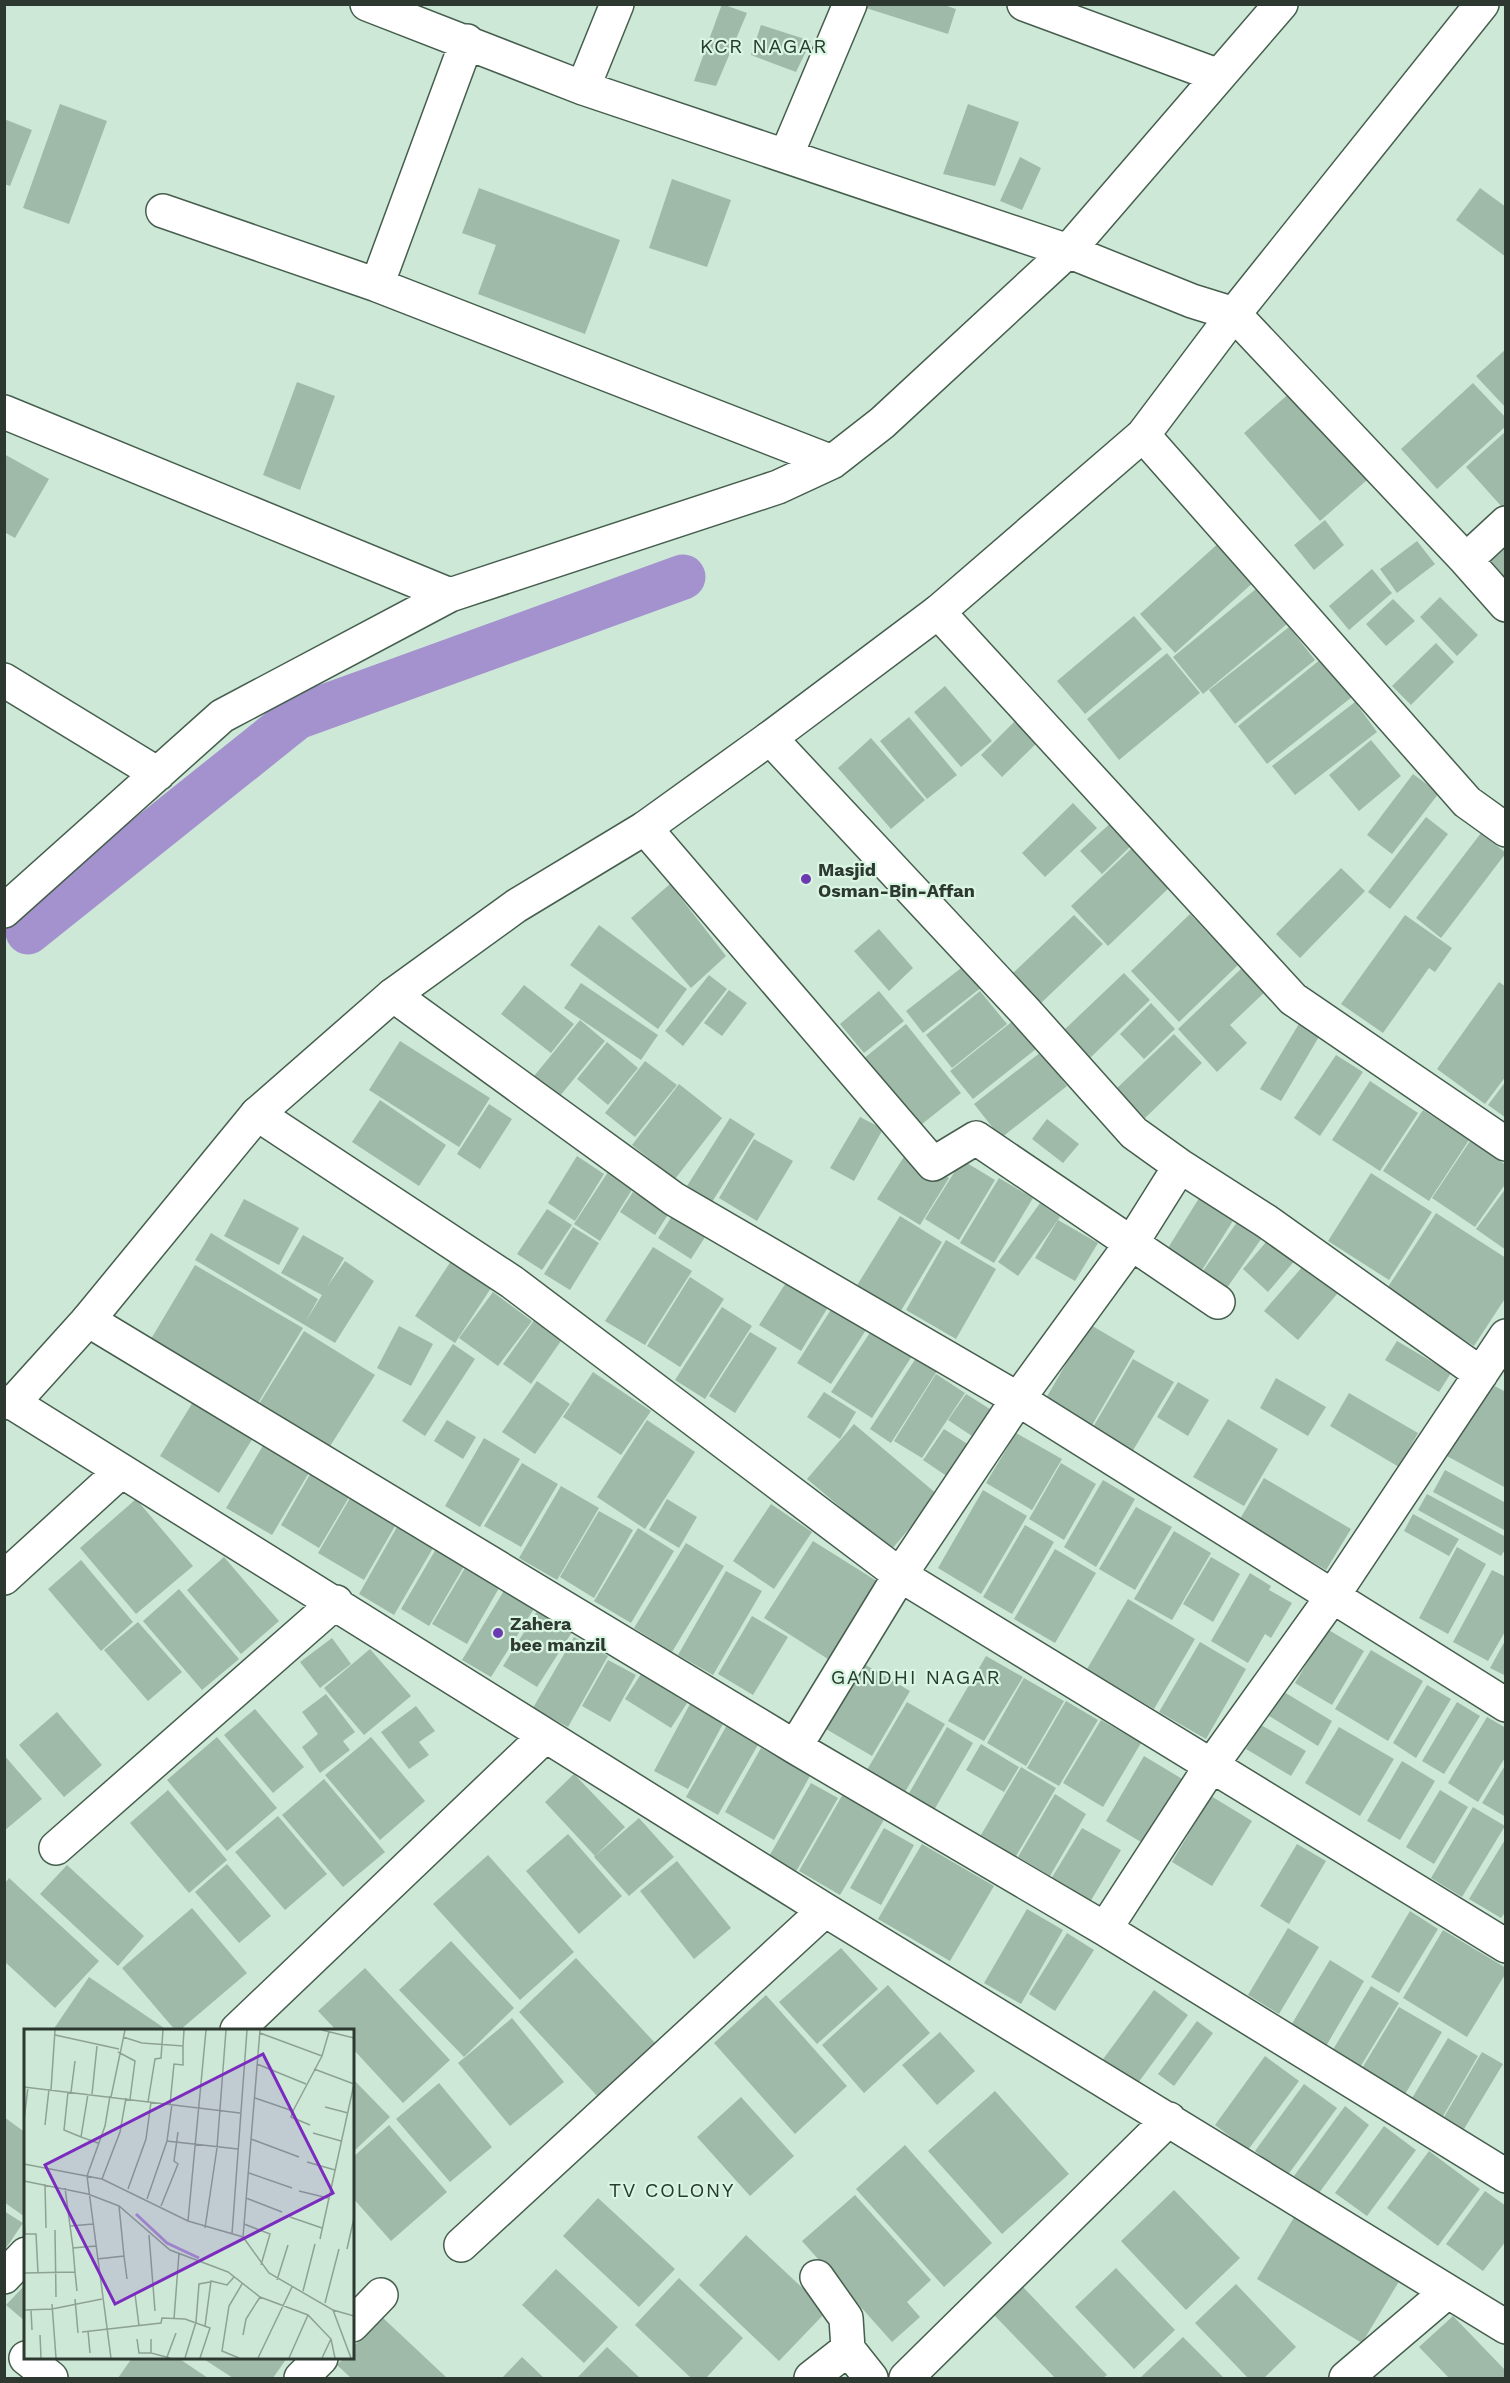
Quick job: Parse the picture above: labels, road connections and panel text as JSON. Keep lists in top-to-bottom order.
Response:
{
  "districts": ["KCR NAGAR", "GANDHI NAGAR", "TV COLONY"],
  "places": ["Masjid Osman-Bin-Affan", "Zahera bee manzil"]
}
